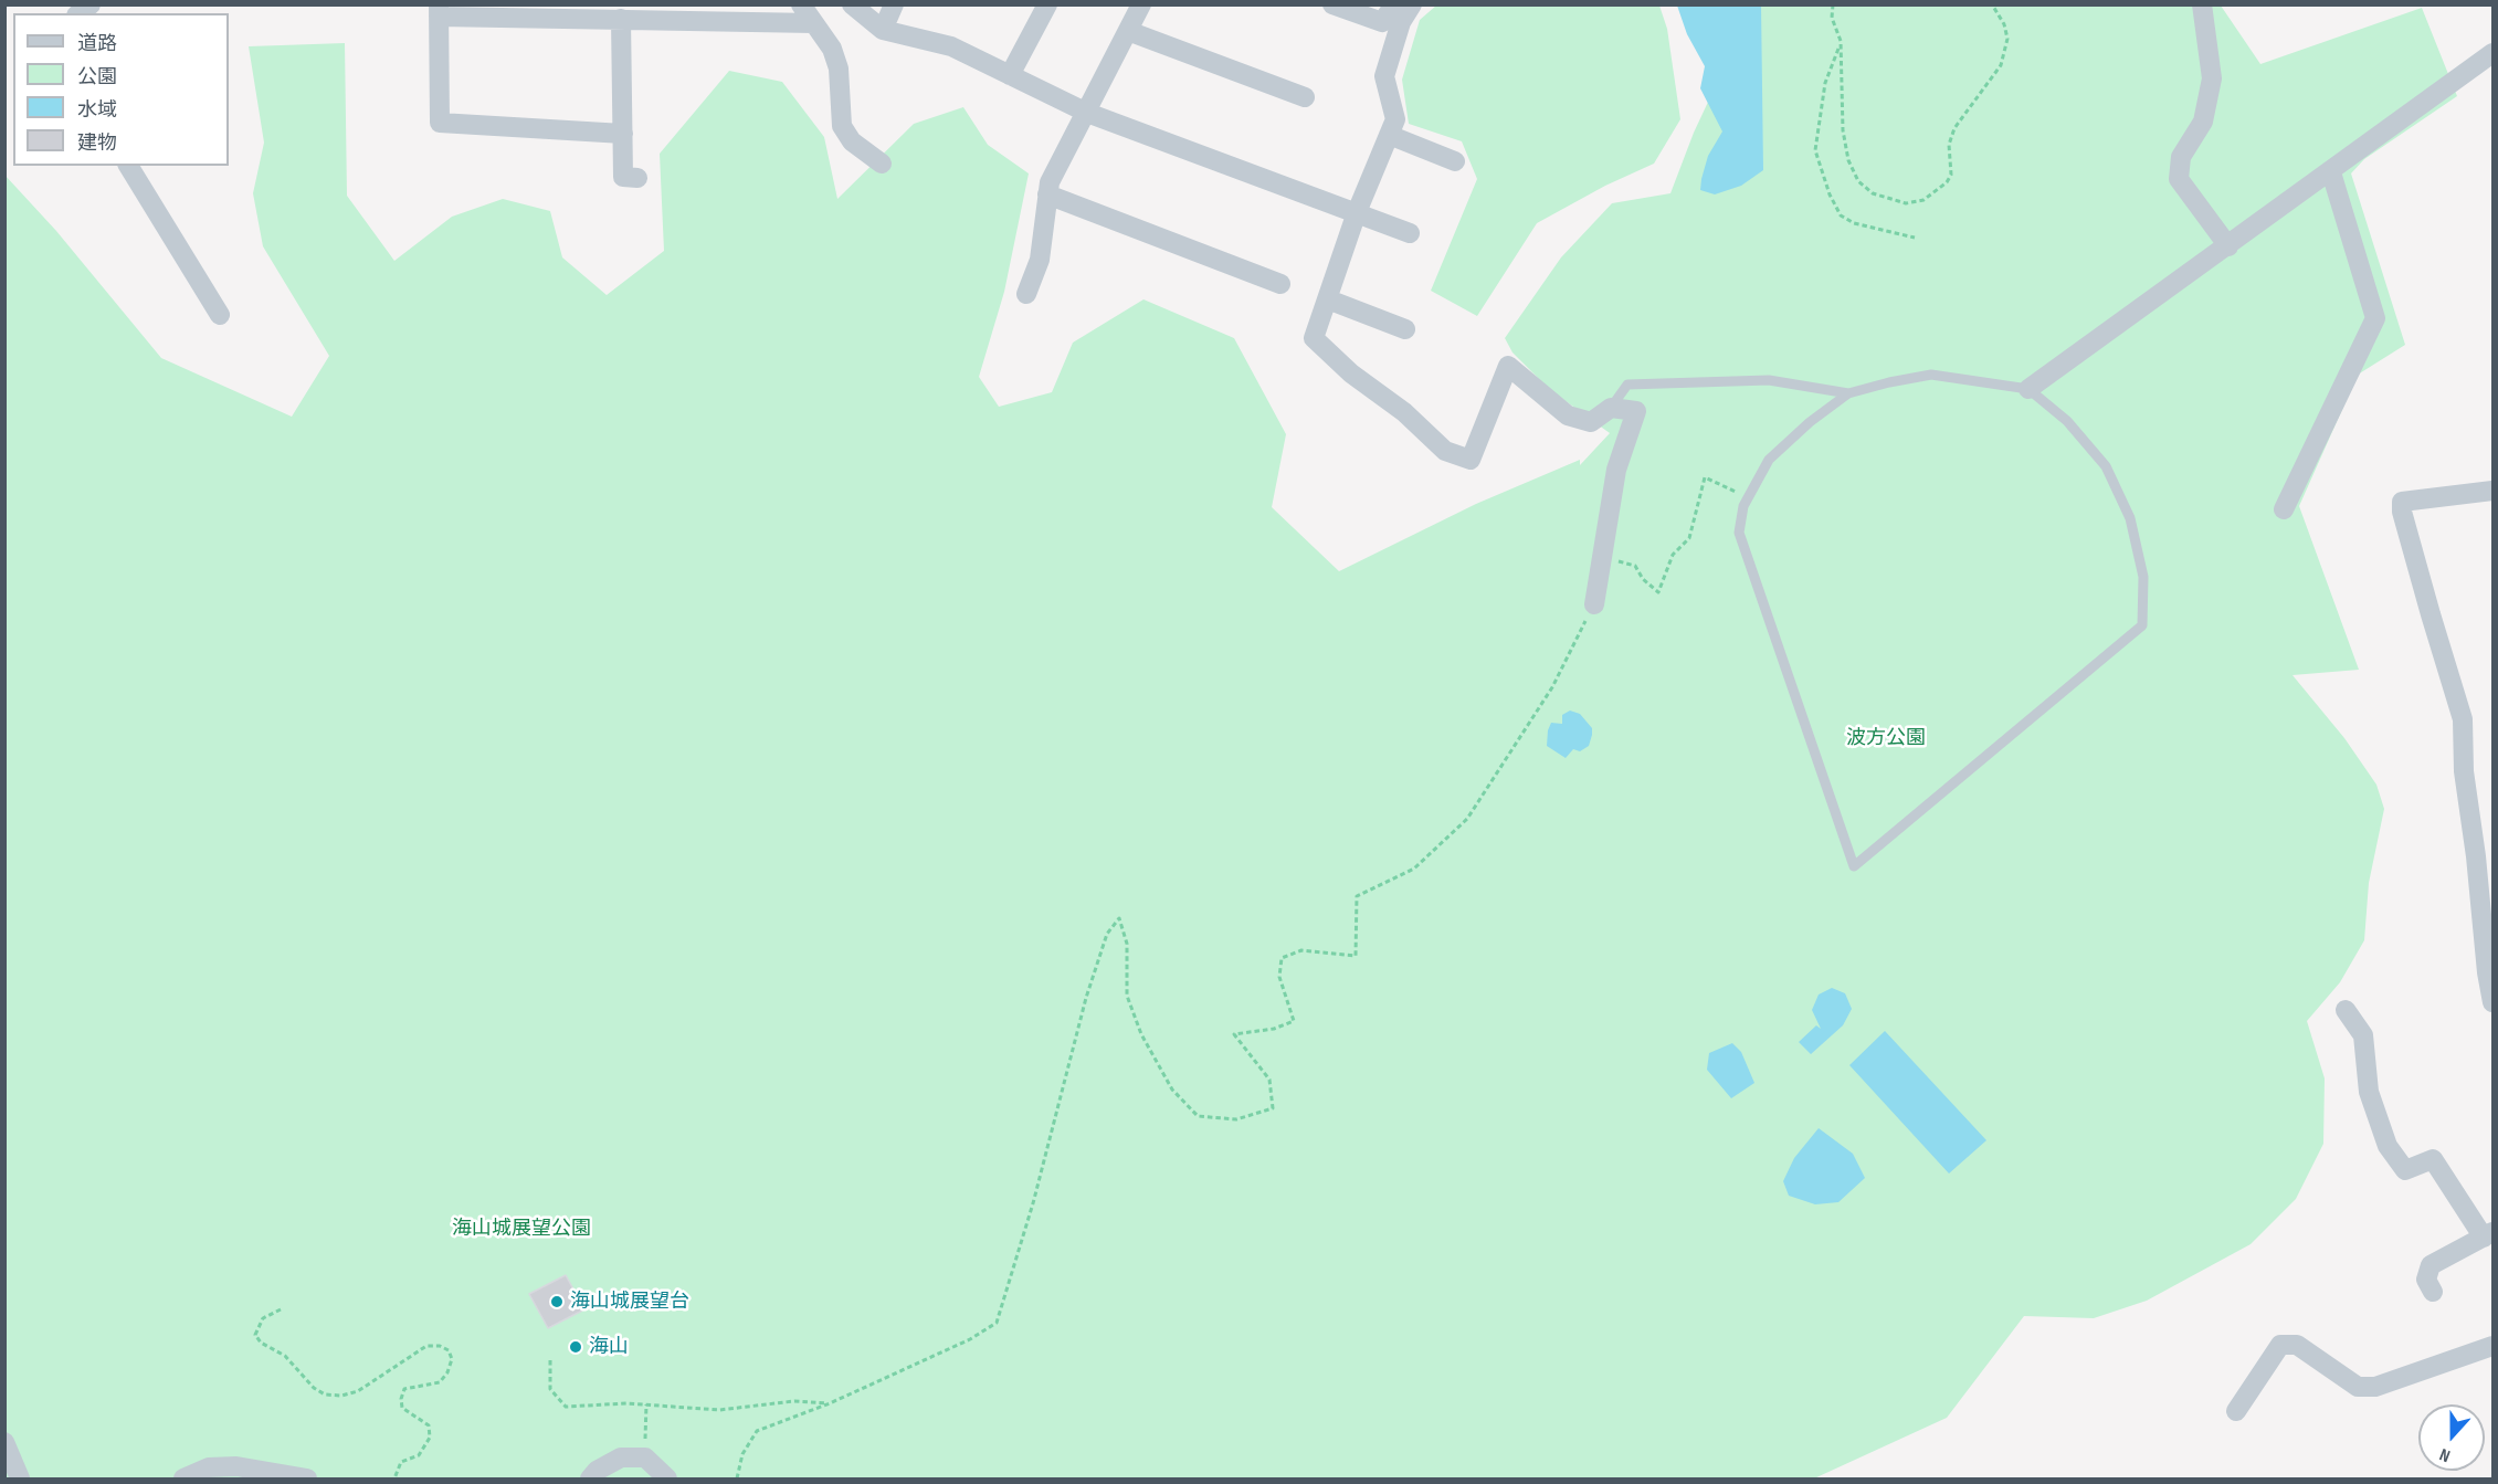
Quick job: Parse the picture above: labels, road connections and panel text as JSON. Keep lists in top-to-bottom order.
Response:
{
  "parks": ["波方公園", "海山城展望公園"],
  "places": ["海山城展望台", "海山"],
  "legend": [
    "道路",
    "公園",
    "水域",
    "建物"
  ],
  "north": "bottom"
}
